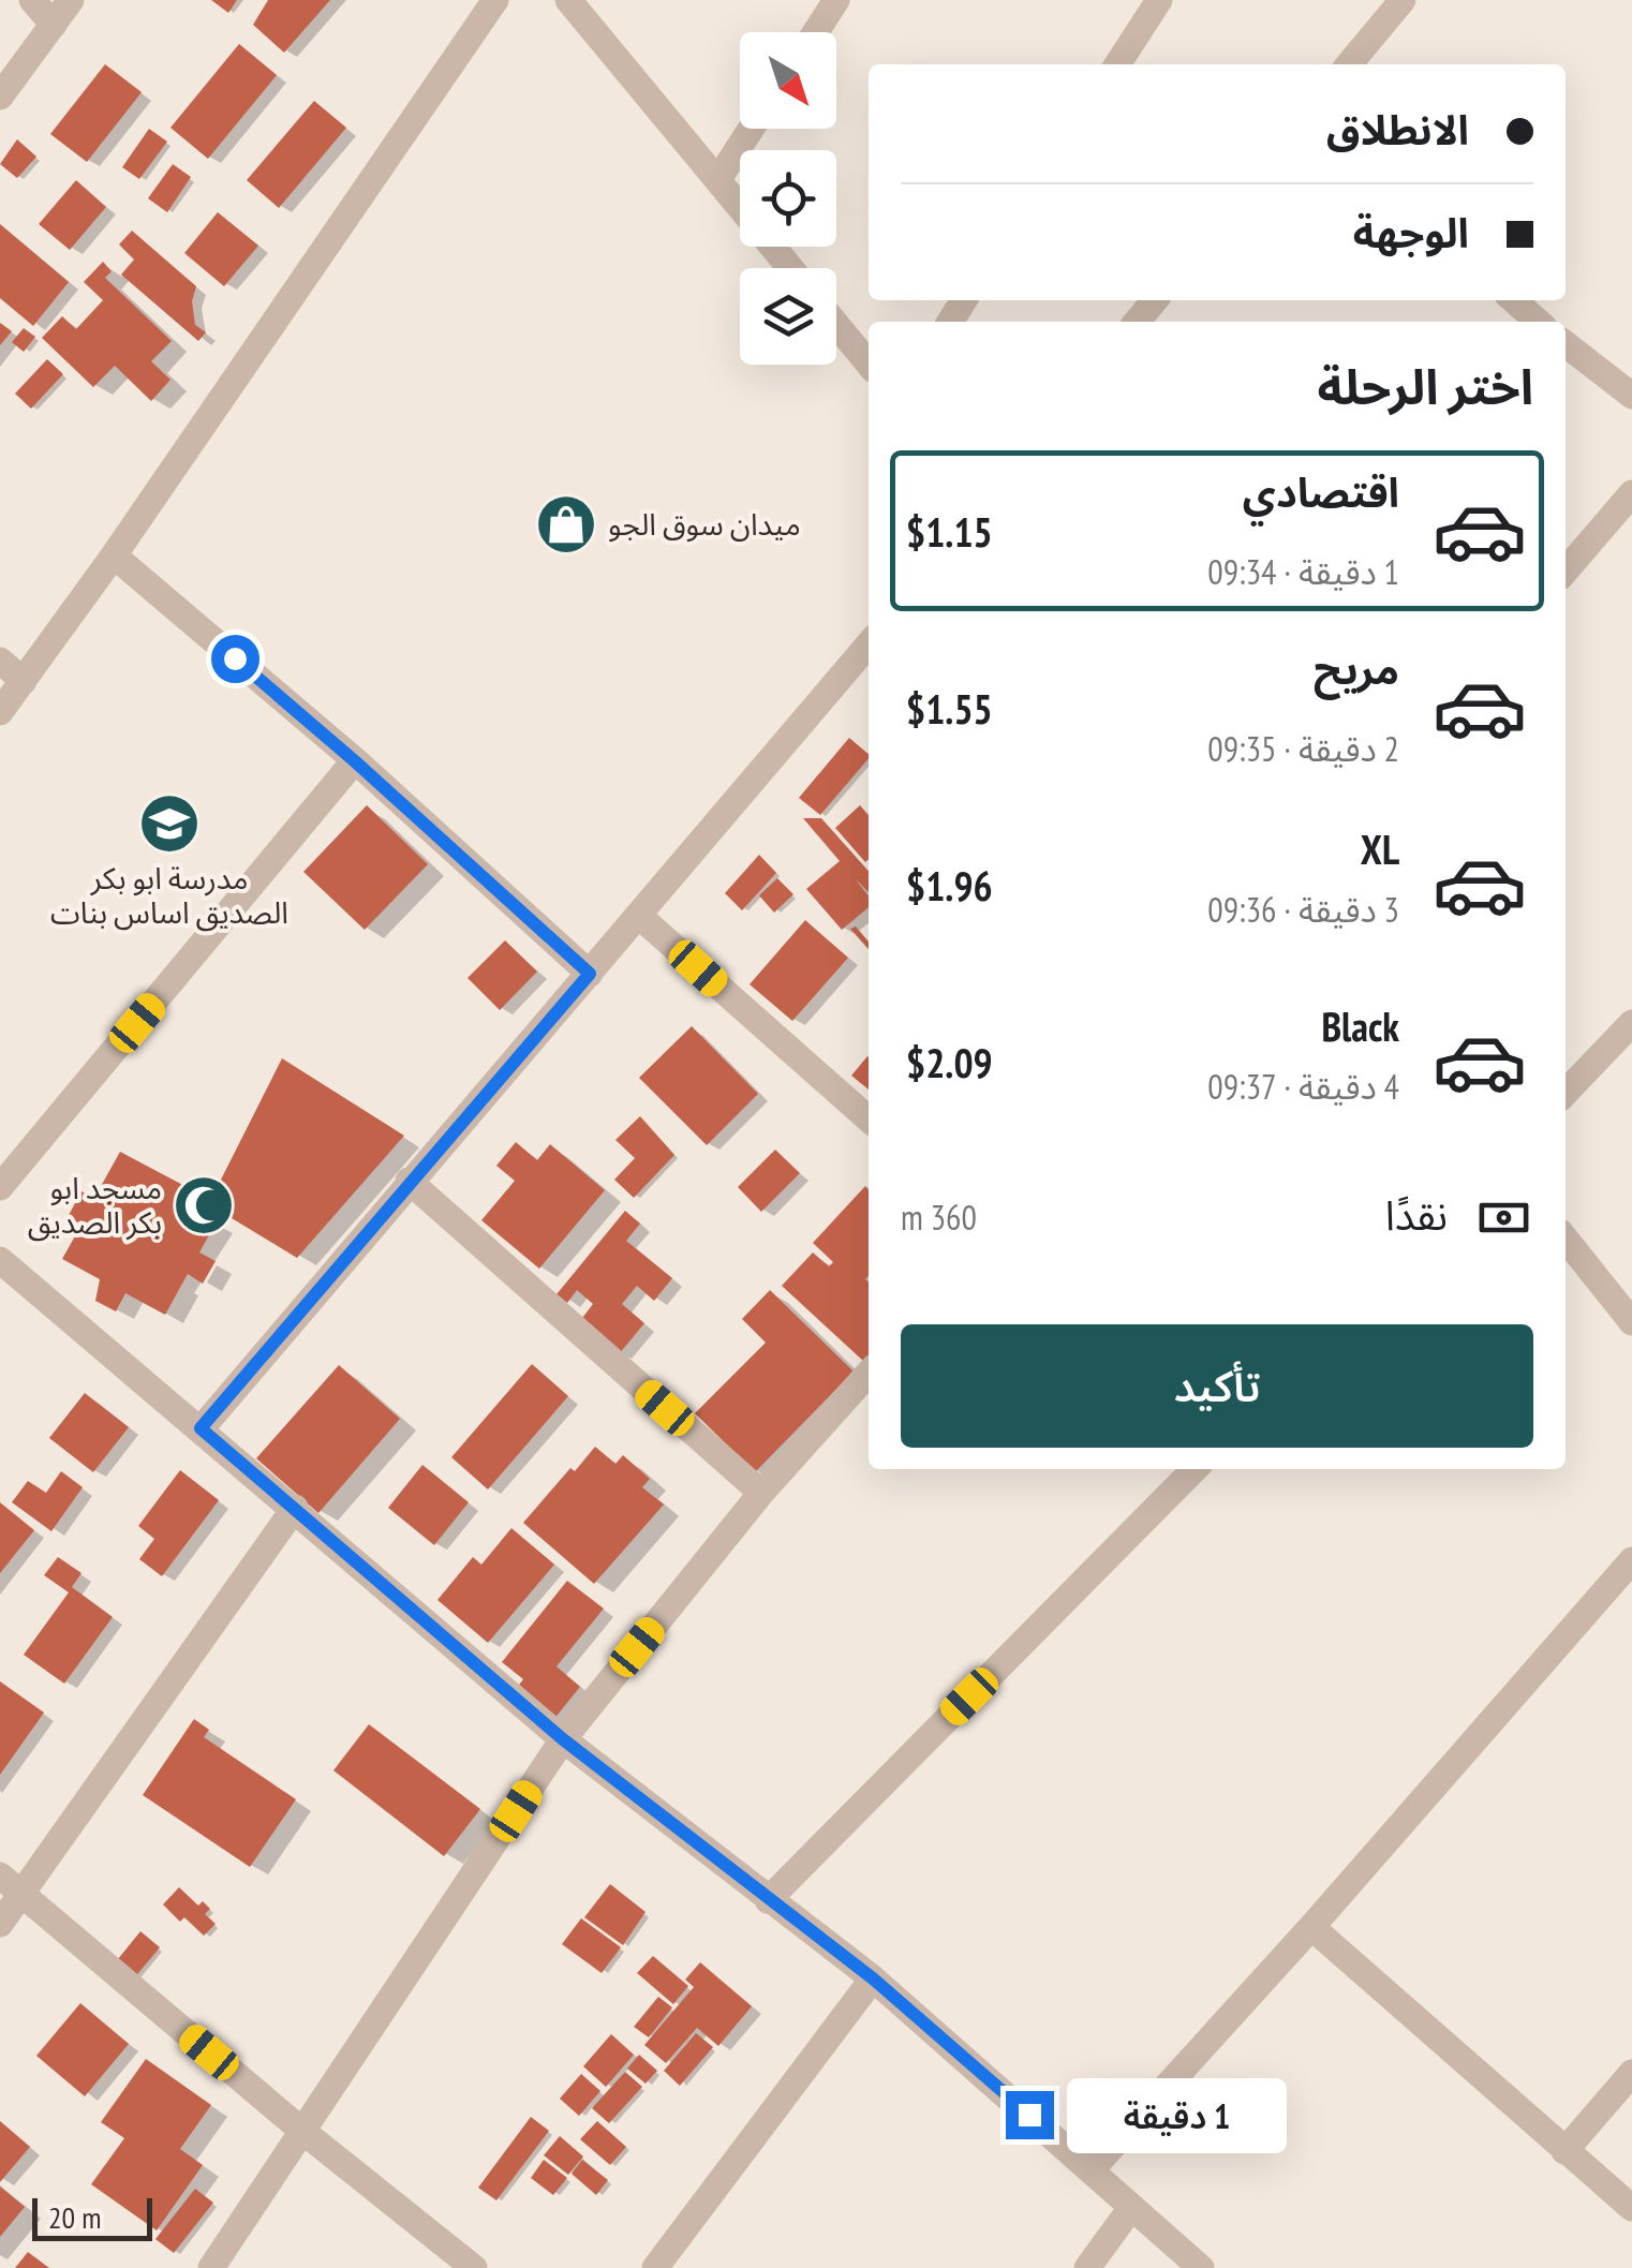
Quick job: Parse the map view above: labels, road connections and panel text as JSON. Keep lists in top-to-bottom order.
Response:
{
  "places": {
    "shop": ["ميدان سوق الجو"],
    "school or university": ["مدرسة ابو بكر الصديق اساس بنات"],
    "mosque": ["مسجد ابو بكر الصديق"]
  },
  "scale_bar": "20 m",
  "north": "bottom right",
  "page": {
    "banner": ["الانطلاق", "الوجهة"],
    "heading": "اختر الرحلة",
    "list": [
      {
        "name": "اقتصادي",
        "note": "1 دقيقة · 09:34",
        "value": "$1.15"
      },
      {
        "name": "مريح",
        "note": "2 دقيقة · 09:35",
        "value": "$1.55"
      },
      {
        "name": "XL",
        "note": "3 دقيقة · 09:36",
        "value": "$1.96"
      },
      {
        "name": "Black",
        "note": "4 دقيقة · 09:37",
        "value": "$2.09"
      }
    ],
    "pay": ["نقدًا", "360 m"],
    "buttons": "تأكيد",
    "bubble": "1 دقيقة",
    "scale": "20 m"
  }
}
